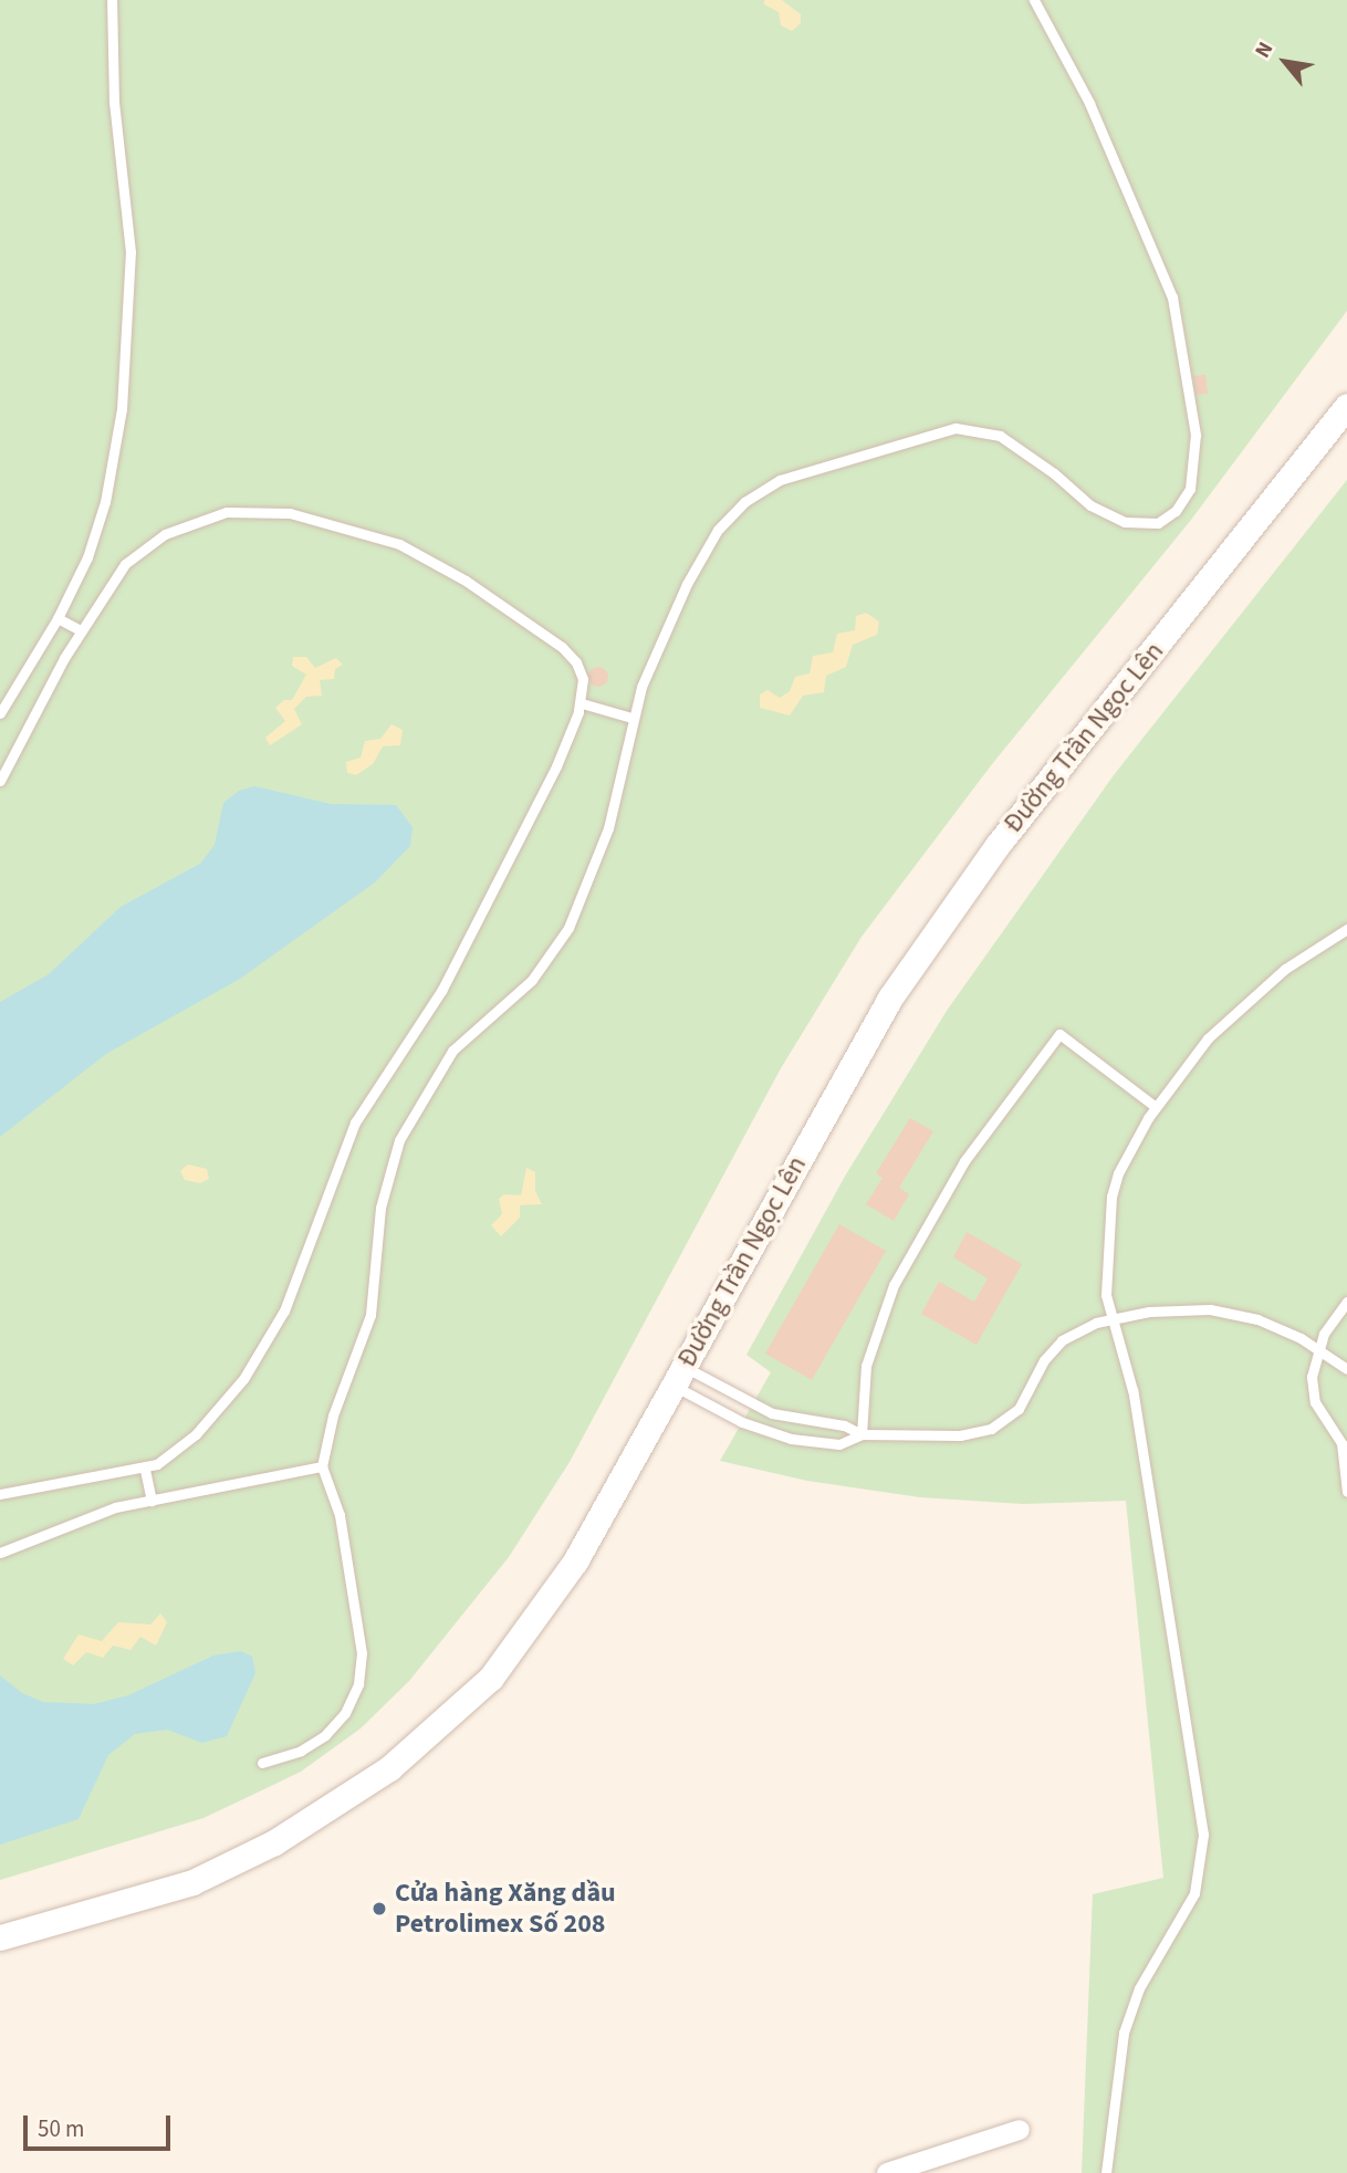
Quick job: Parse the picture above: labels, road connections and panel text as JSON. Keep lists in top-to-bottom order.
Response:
{
  "streets": {
    "street": ["Đường Trần Ngọc Lên"]
  },
  "places": ["Cửa hàng Xăng dầu Petrolimex Số 208"],
  "scale_bar": "50 m",
  "north": "top left"
}
